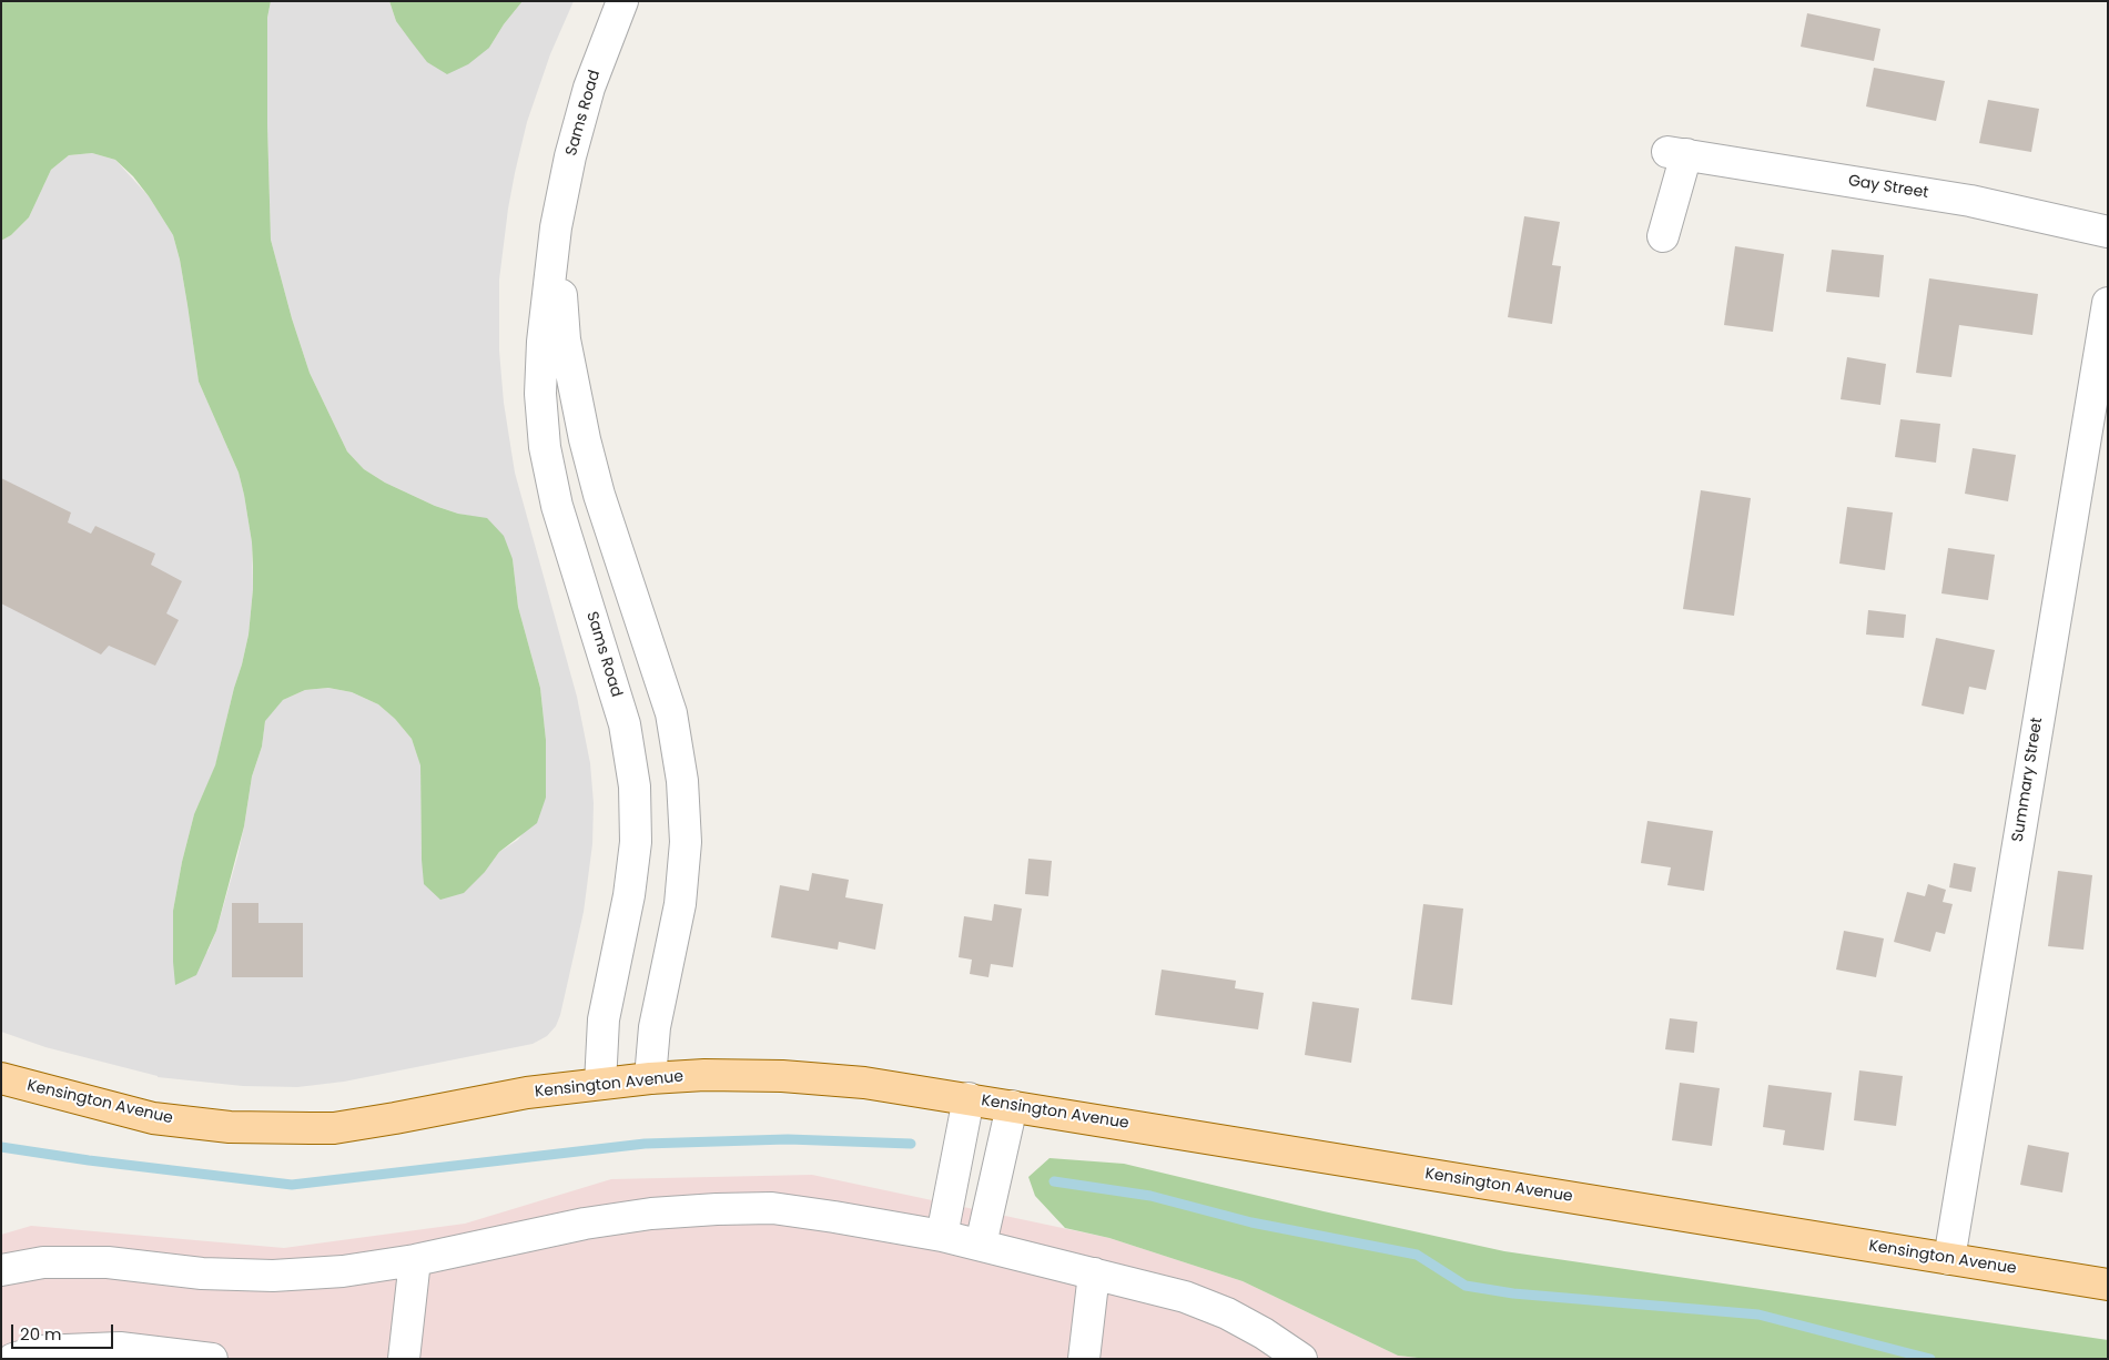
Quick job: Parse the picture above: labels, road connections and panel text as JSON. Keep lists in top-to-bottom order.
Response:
{
  "streets": {
    "main road": ["Kensington Avenue"],
    "street": ["Sams Road", "Gay Street", "Summary Street"]
  },
  "crossings": [
    ["Sams Road", "Kensington Avenue"],
    ["Summary Street", "Kensington Avenue"]
  ],
  "scale_bar": "20 m"
}
